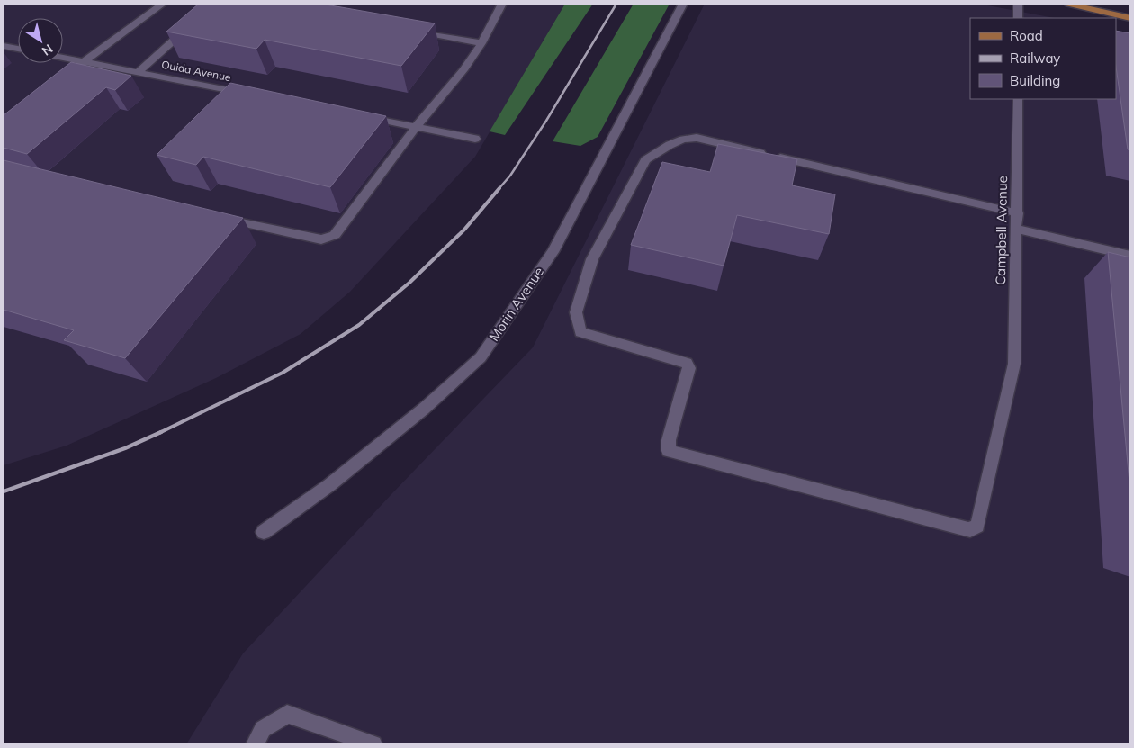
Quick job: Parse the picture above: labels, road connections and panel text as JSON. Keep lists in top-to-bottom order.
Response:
{
  "streets": {
    "street": ["Ouida Avenue", "Campbell Avenue", "Morin Avenue"]
  },
  "legend": ["Road", "Railway", "Building"],
  "north": "bottom right"
}
